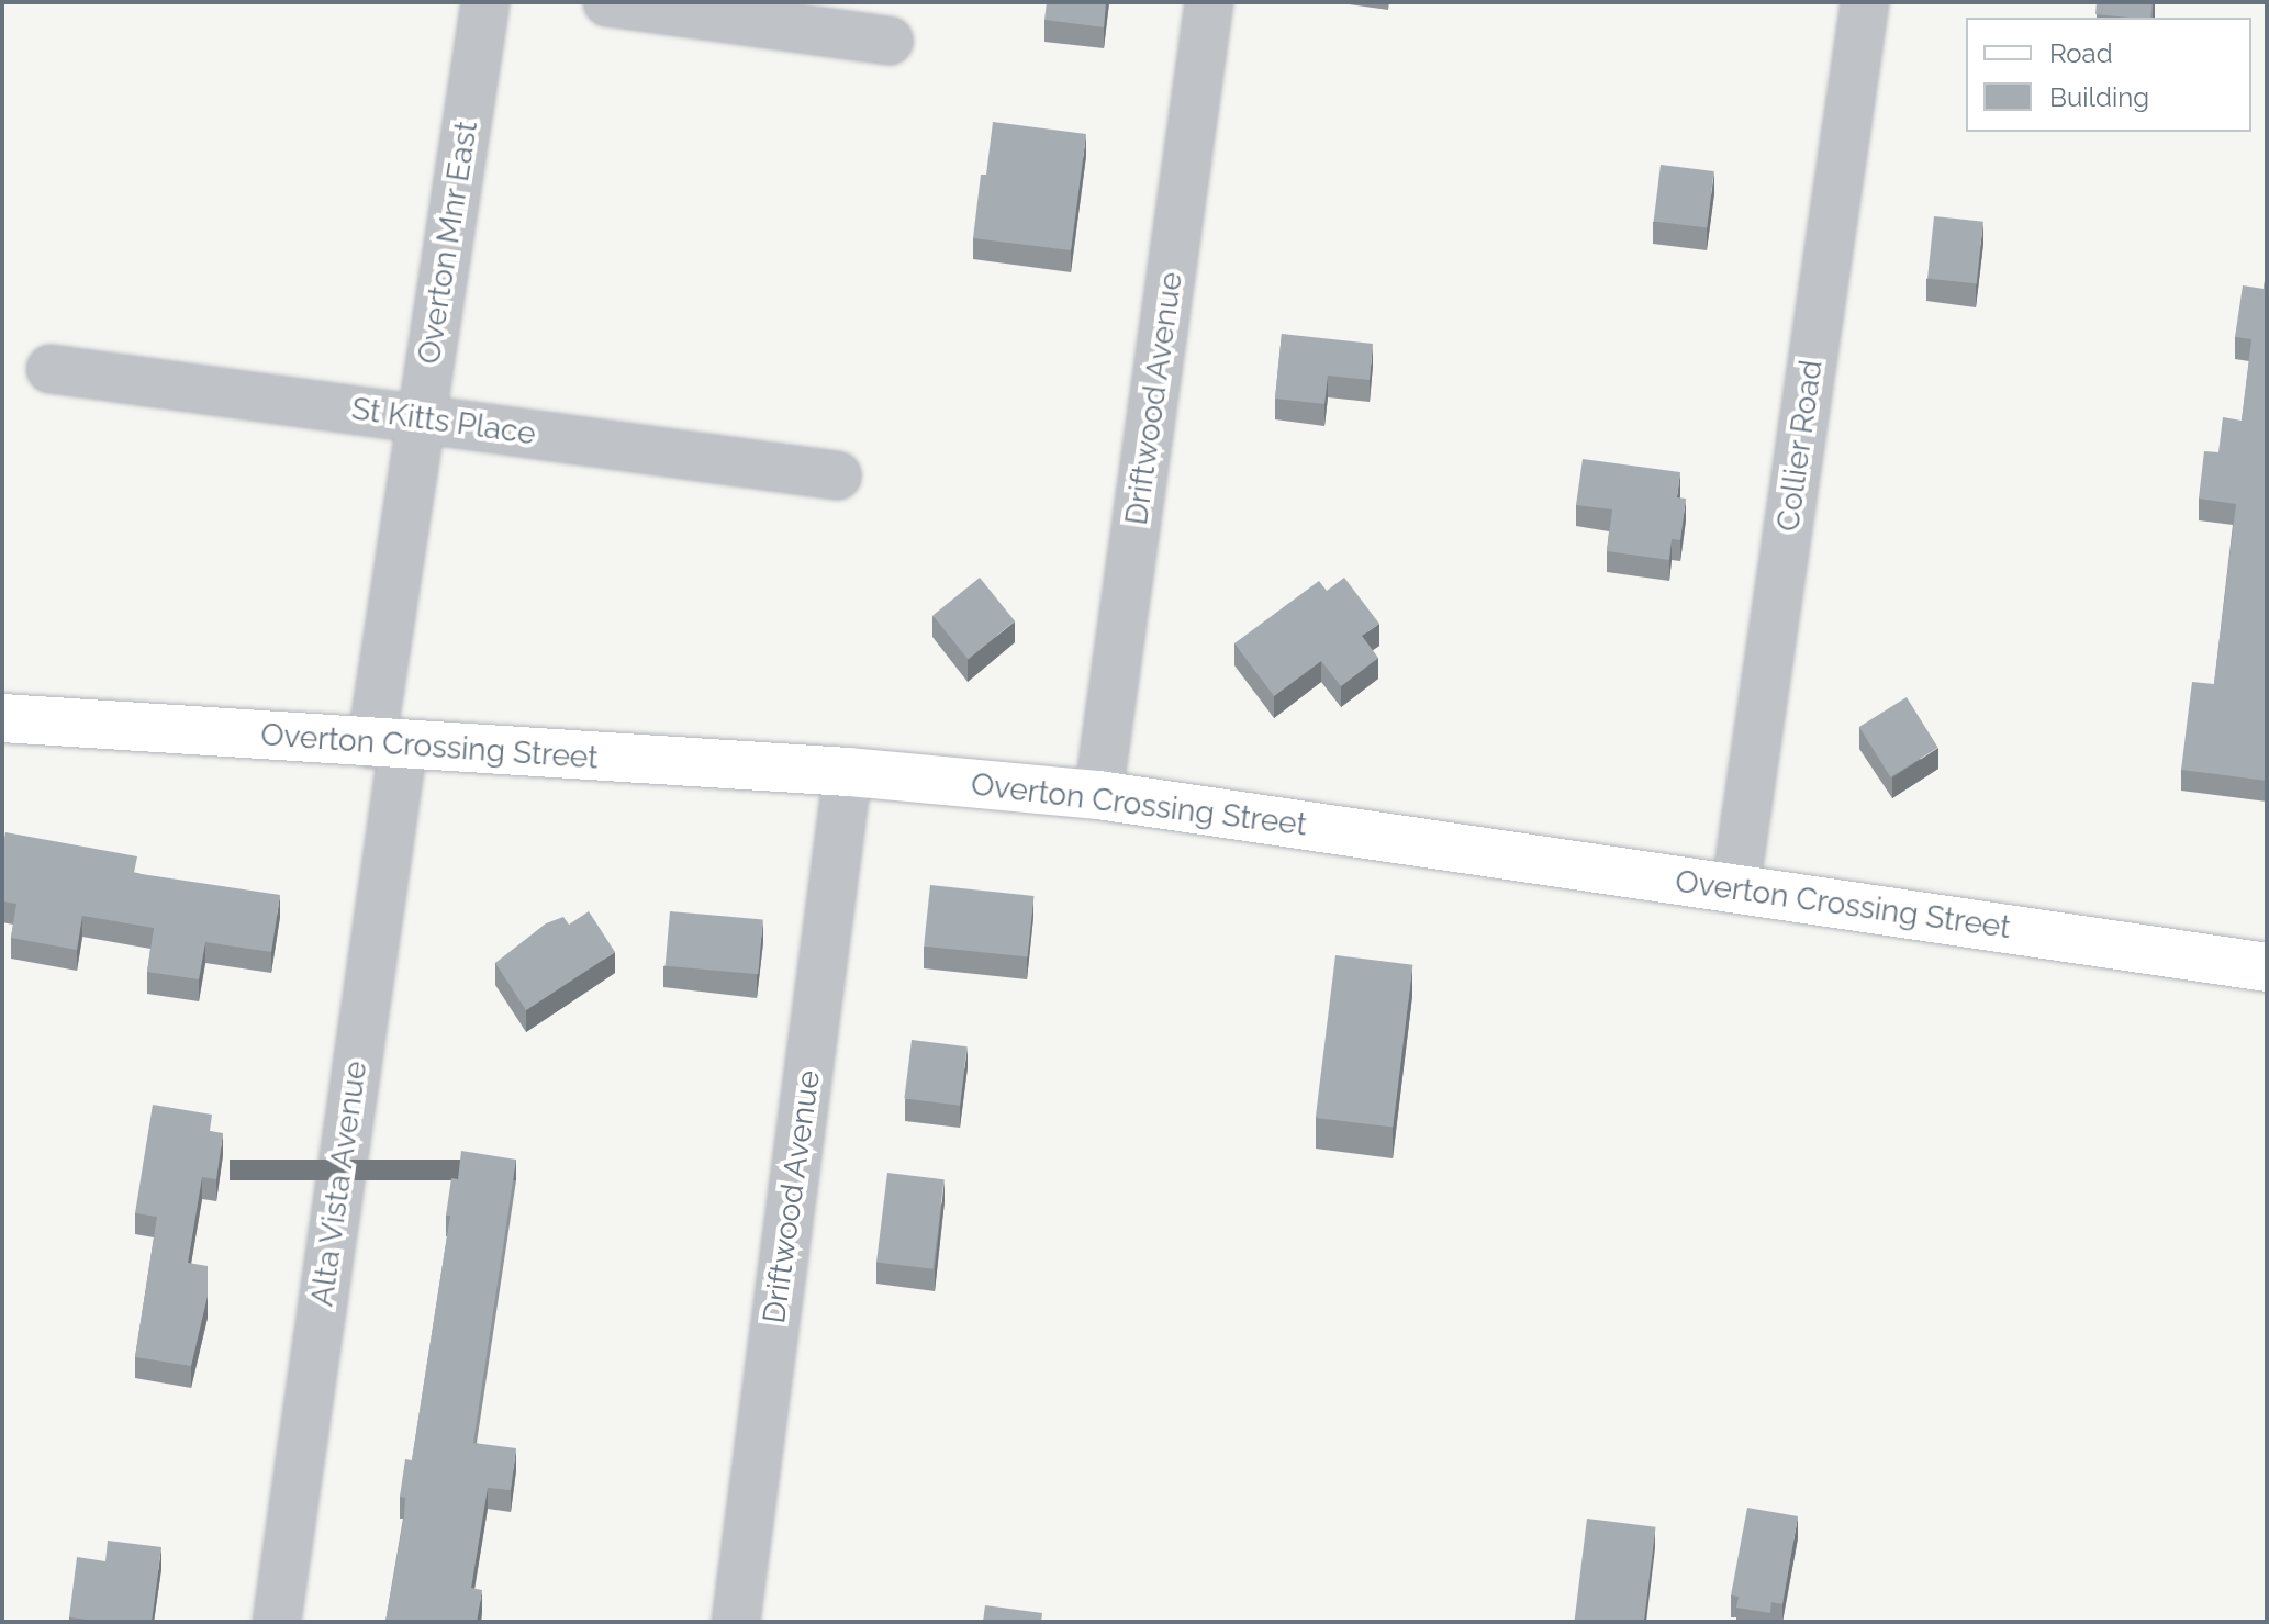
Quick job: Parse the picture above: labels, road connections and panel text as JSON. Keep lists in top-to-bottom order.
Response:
{
  "streets": {
    "main road": ["Overton Crossing Street"],
    "street": [
      "Overton Mnr East",
      "Driftwood Avenue",
      "St Kitts Place",
      "Collier Road",
      "Alta Vista Avenue"
    ]
  },
  "crossings": [
    ["Overton Mnr East", "St Kitts Place"],
    ["Overton Mnr East", "Overton Crossing Street"],
    ["Overton Mnr East", "Alta Vista Avenue"],
    ["Driftwood Avenue", "Overton Crossing Street"],
    ["Collier Road", "Overton Crossing Street"],
    ["Overton Crossing Street", "Alta Vista Avenue"]
  ],
  "legend": ["Road", "Building"]
}
